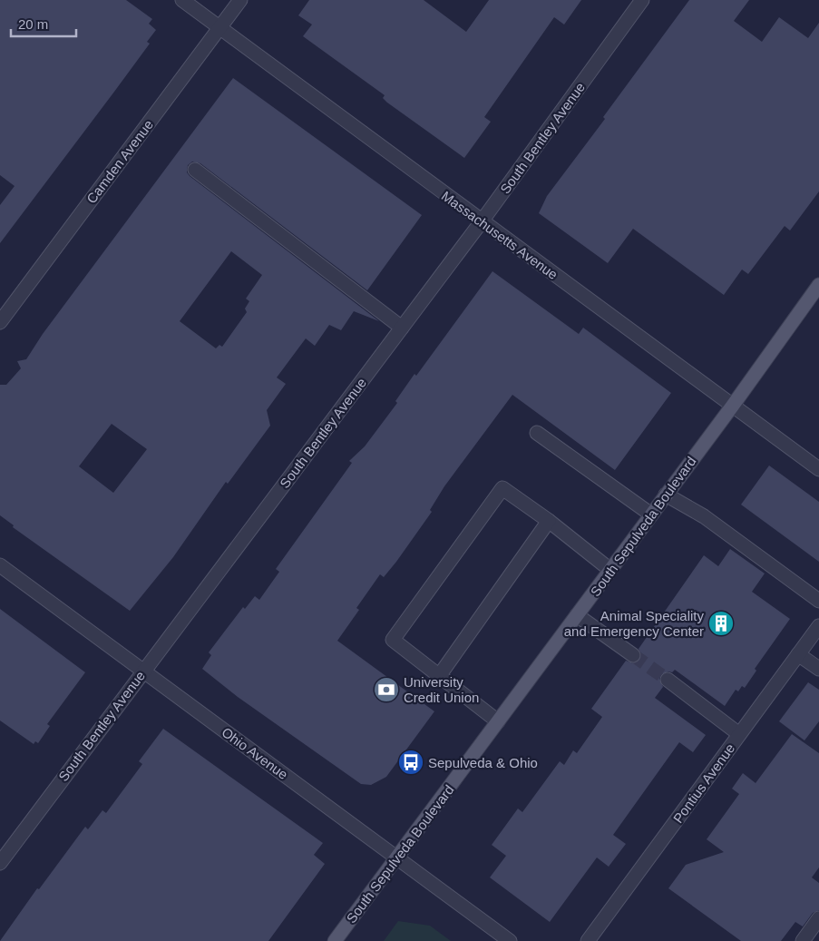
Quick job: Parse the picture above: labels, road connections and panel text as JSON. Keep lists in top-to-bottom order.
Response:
{
  "streets": {
    "main road": ["South Sepulveda Boulevard"],
    "street": [
      "South Bentley Avenue",
      "Camden Avenue",
      "Massachusetts Avenue",
      "Ohio Avenue",
      "Pontius Avenue"
    ]
  },
  "crossings": [
    ["South Bentley Avenue", "Massachusetts Avenue"],
    ["South Bentley Avenue", "Ohio Avenue"],
    ["Camden Avenue", "Massachusetts Avenue"],
    ["Massachusetts Avenue", "South Sepulveda Boulevard"],
    ["South Sepulveda Boulevard", "Ohio Avenue"]
  ],
  "places": {
    "building": ["Animal Speciality and Emergency Center"],
    "bank": ["University Credit Union"],
    "bus stop": ["Sepulveda & Ohio"]
  },
  "scale_bar": "20 m"
}
